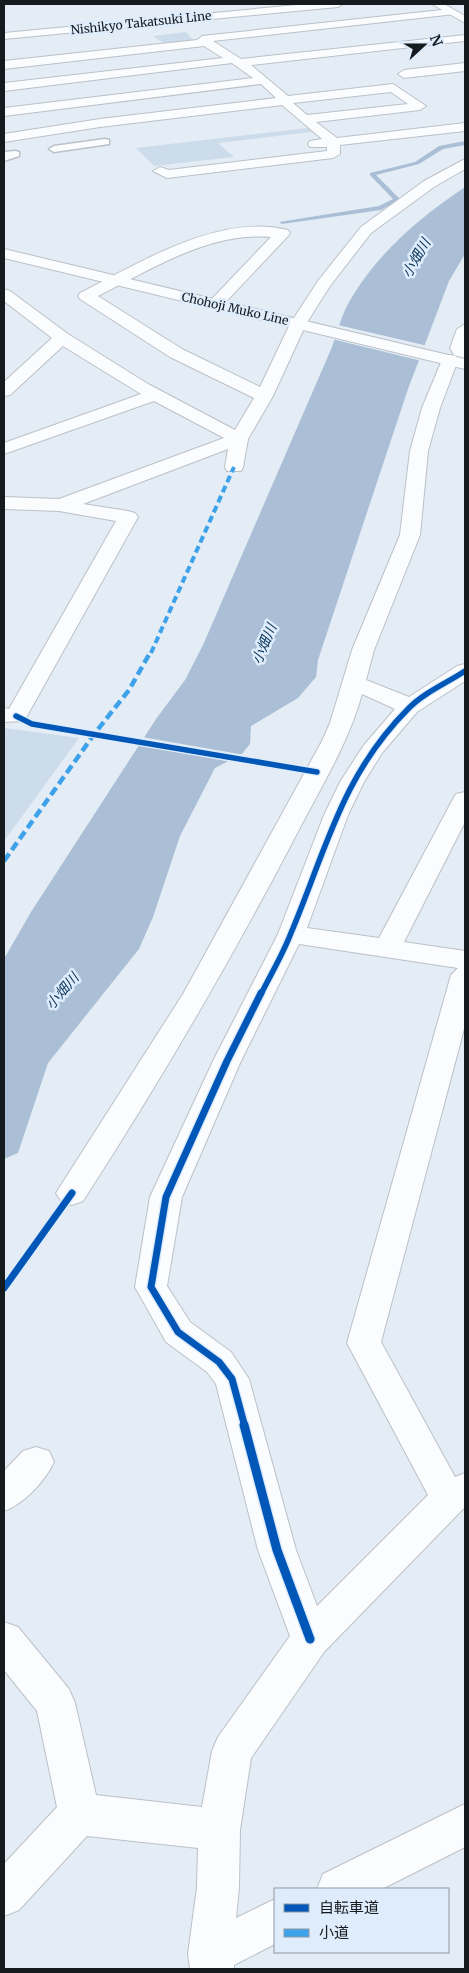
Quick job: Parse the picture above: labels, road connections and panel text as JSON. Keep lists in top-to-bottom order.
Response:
{
  "streets": {
    "street": ["Nishikyo Takatsuki Line", "Chohoji Muko Line"]
  },
  "water": ["小畑川"],
  "legend": ["自転車道", "小道"],
  "north": "right"
}
